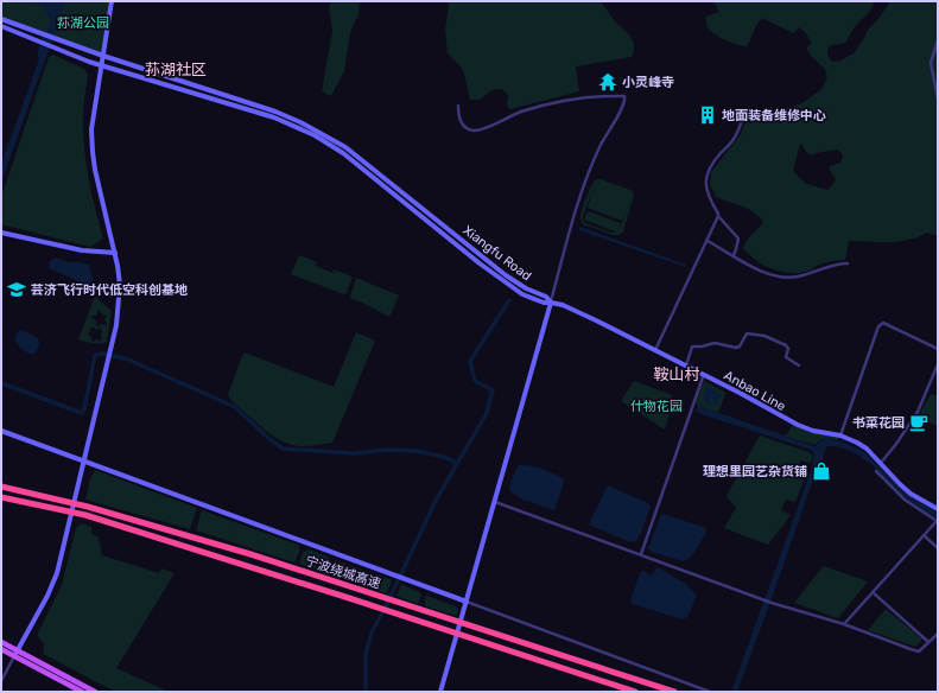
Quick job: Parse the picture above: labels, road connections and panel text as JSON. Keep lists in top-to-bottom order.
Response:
{
  "streets": {
    "highway": ["宁波绕城高速"],
    "main road": ["Xiangfu Road", "Anbao Line"]
  },
  "crossings": [
    ["Xiangfu Road", "Anbao Line"]
  ],
  "districts": ["荪湖社区", "鞍山村"],
  "parks": ["荪湖公园", "什物花园"],
  "places": {
    "temple": ["小灵峰寺"],
    "building": ["地面装备维修中心"],
    "school or university": ["芸济飞行时代低空科创基地"],
    "cafe": ["书菜花园"],
    "shop": ["理想里园艺杂货铺"]
  }
}
